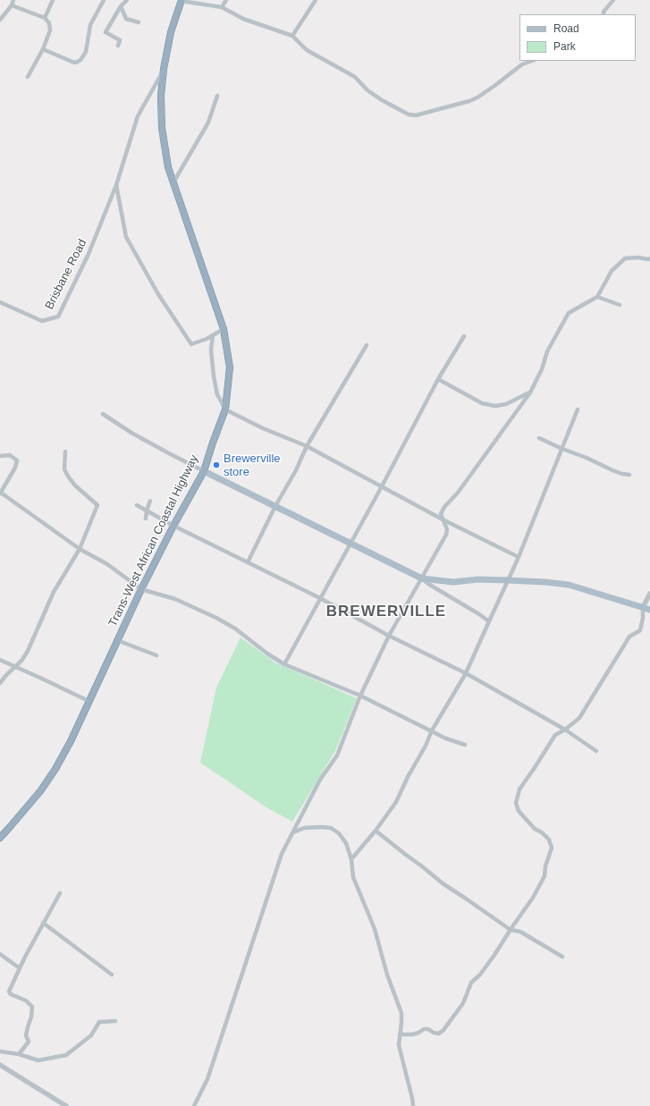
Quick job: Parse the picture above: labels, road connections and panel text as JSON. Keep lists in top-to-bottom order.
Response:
{
  "streets": {
    "highway": ["Trans-West African Coastal Highway"],
    "street": ["Brisbane Road"]
  },
  "districts": ["BREWERVILLE"],
  "places": ["Brewerville store"],
  "legend": ["Road", "Park"]
}
